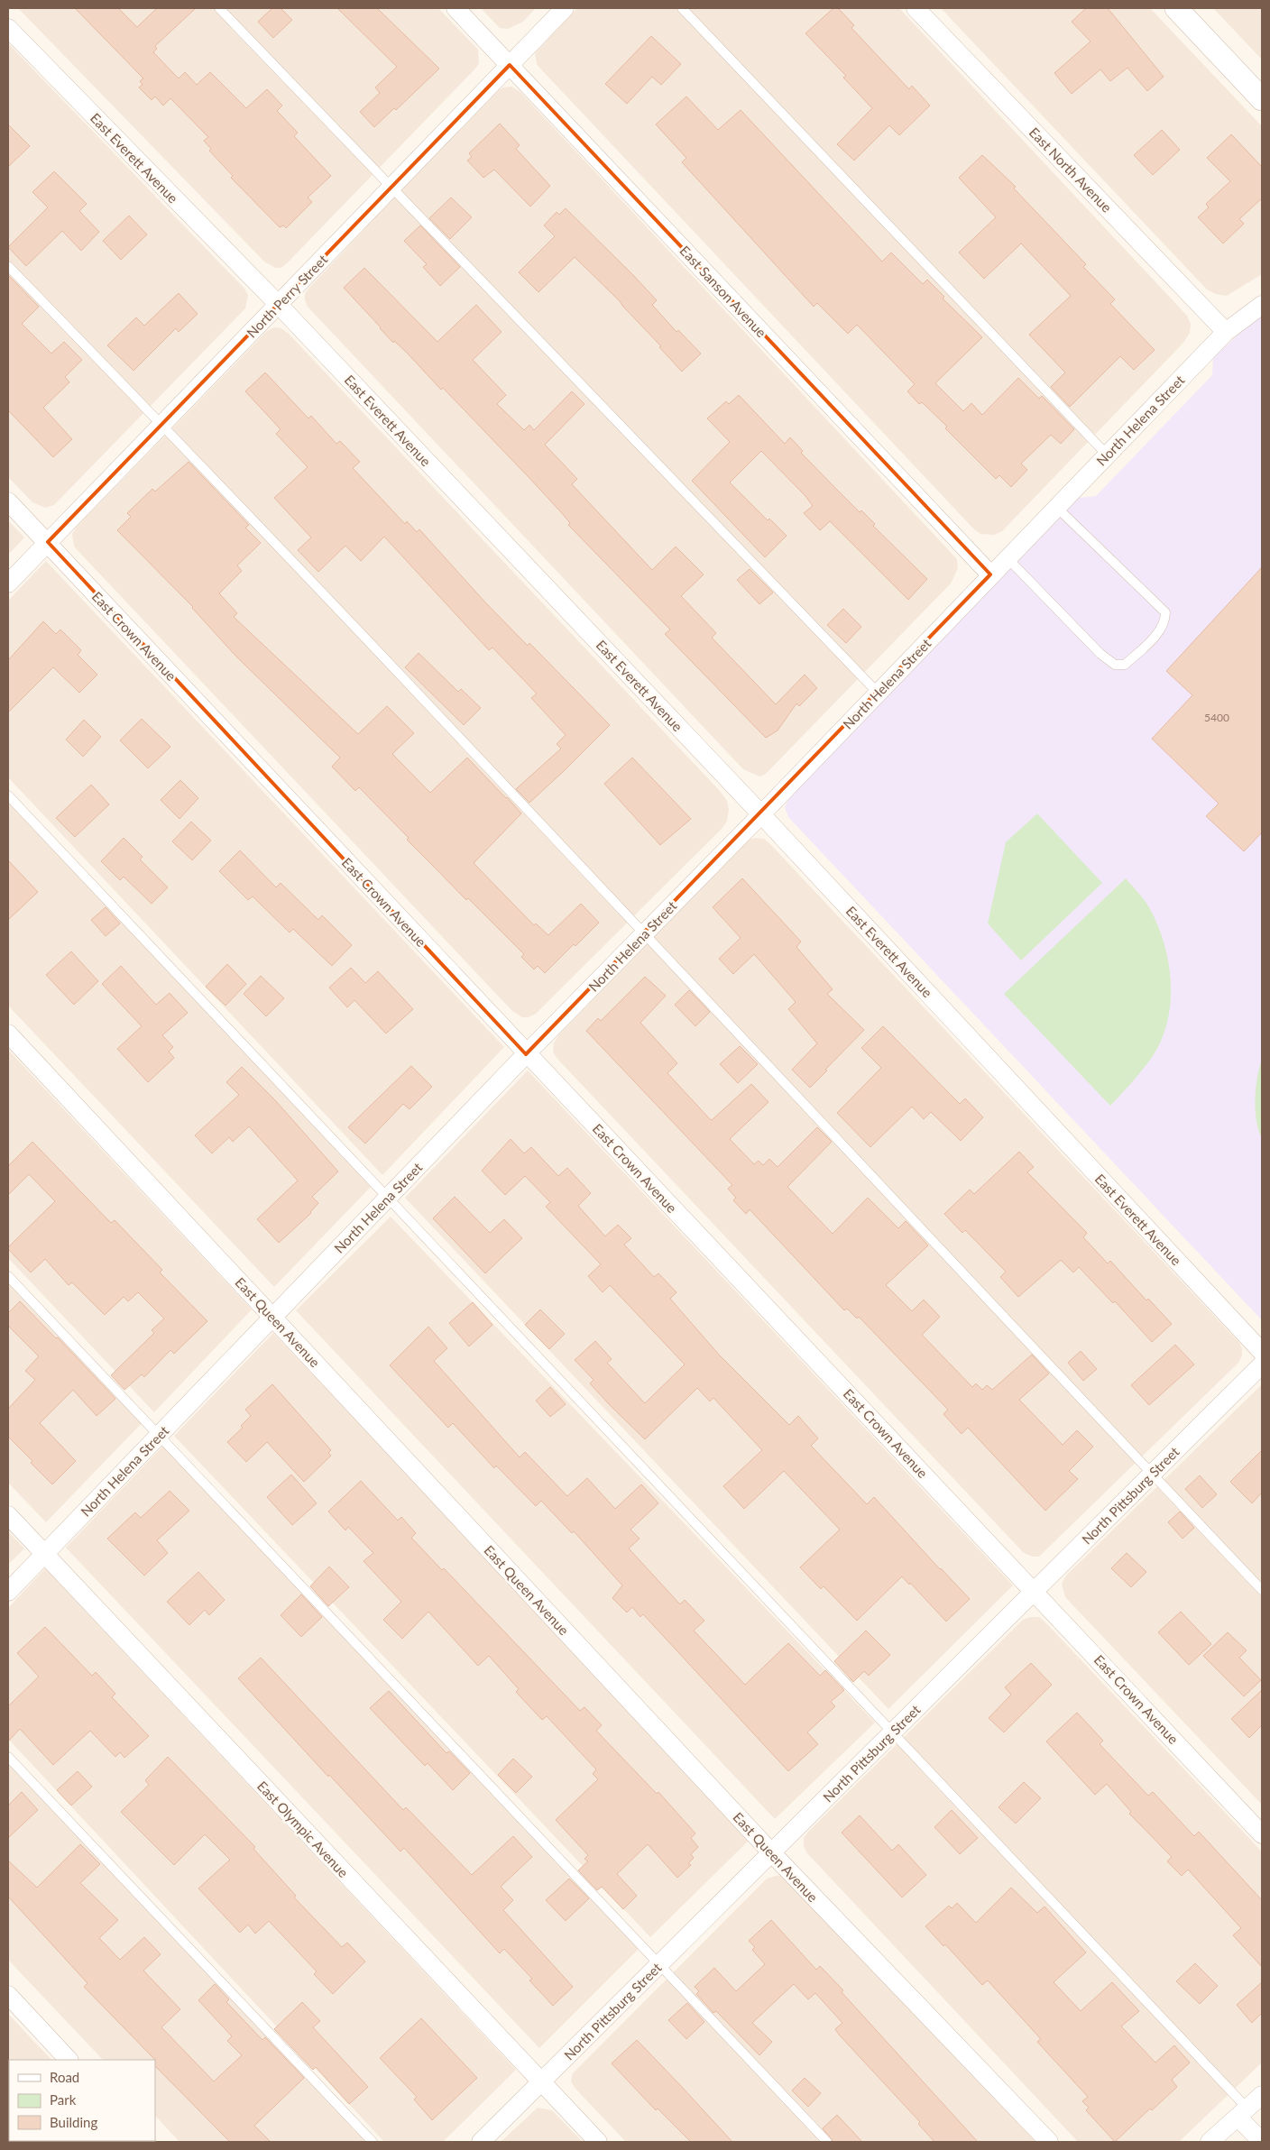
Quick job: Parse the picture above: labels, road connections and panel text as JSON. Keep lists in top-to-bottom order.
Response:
{
  "streets": {
    "street": [
      "East Everett Avenue",
      "East North Avenue",
      "East Sanson Avenue",
      "North Perry Street",
      "North Helena Street",
      "East Crown Avenue",
      "East Queen Avenue",
      "North Pittsburg Street",
      "East Olympic Avenue"
    ]
  },
  "crossings": [
    ["East Everett Avenue", "North Perry Street"],
    ["East Everett Avenue", "North Helena Street"],
    ["East North Avenue", "North Helena Street"],
    ["East Sanson Avenue", "North Perry Street"],
    ["East Sanson Avenue", "North Helena Street"],
    ["North Perry Street", "East Crown Avenue"],
    ["North Helena Street", "East Crown Avenue"],
    ["North Helena Street", "East Queen Avenue"],
    ["North Helena Street", "East Olympic Avenue"],
    ["East Crown Avenue", "North Pittsburg Street"],
    ["East Queen Avenue", "North Pittsburg Street"],
    ["North Pittsburg Street", "East Olympic Avenue"]
  ],
  "house_numbers": ["5400"],
  "legend": ["Road", "Park", "Building"]
}
